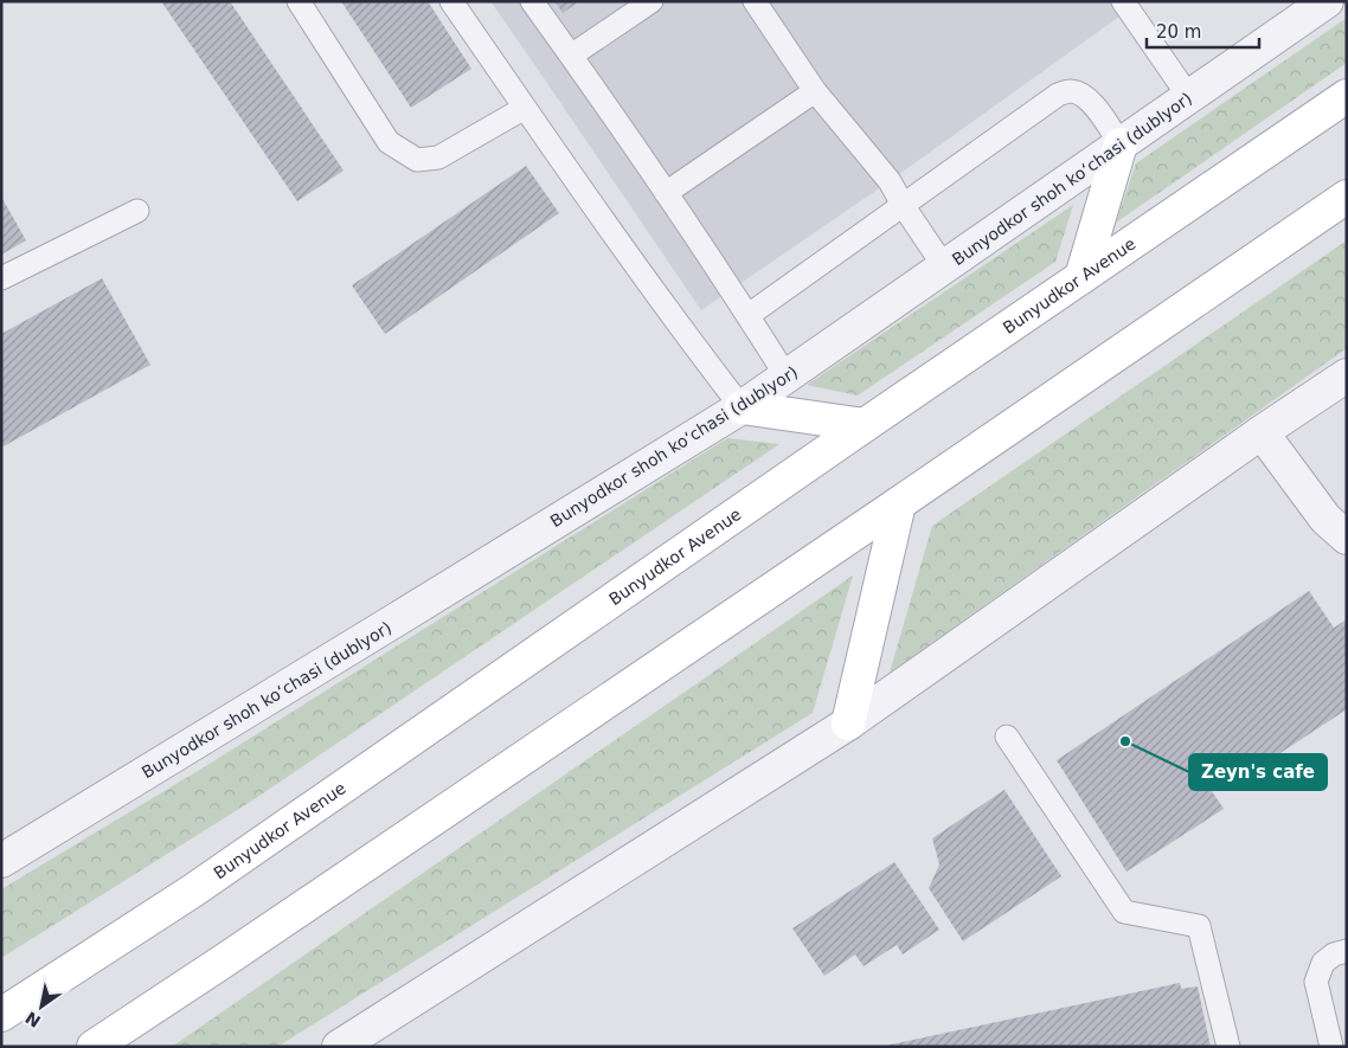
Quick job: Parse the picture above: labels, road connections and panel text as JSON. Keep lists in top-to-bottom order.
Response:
{
  "streets": {
    "main road": ["Bunyudkor Avenue"],
    "street": ["Bunyodkor shoh koʻchasi (dublyor)"]
  },
  "places": ["Zeyn's cafe"],
  "scale_bar": "20 m",
  "north": "bottom left"
}
